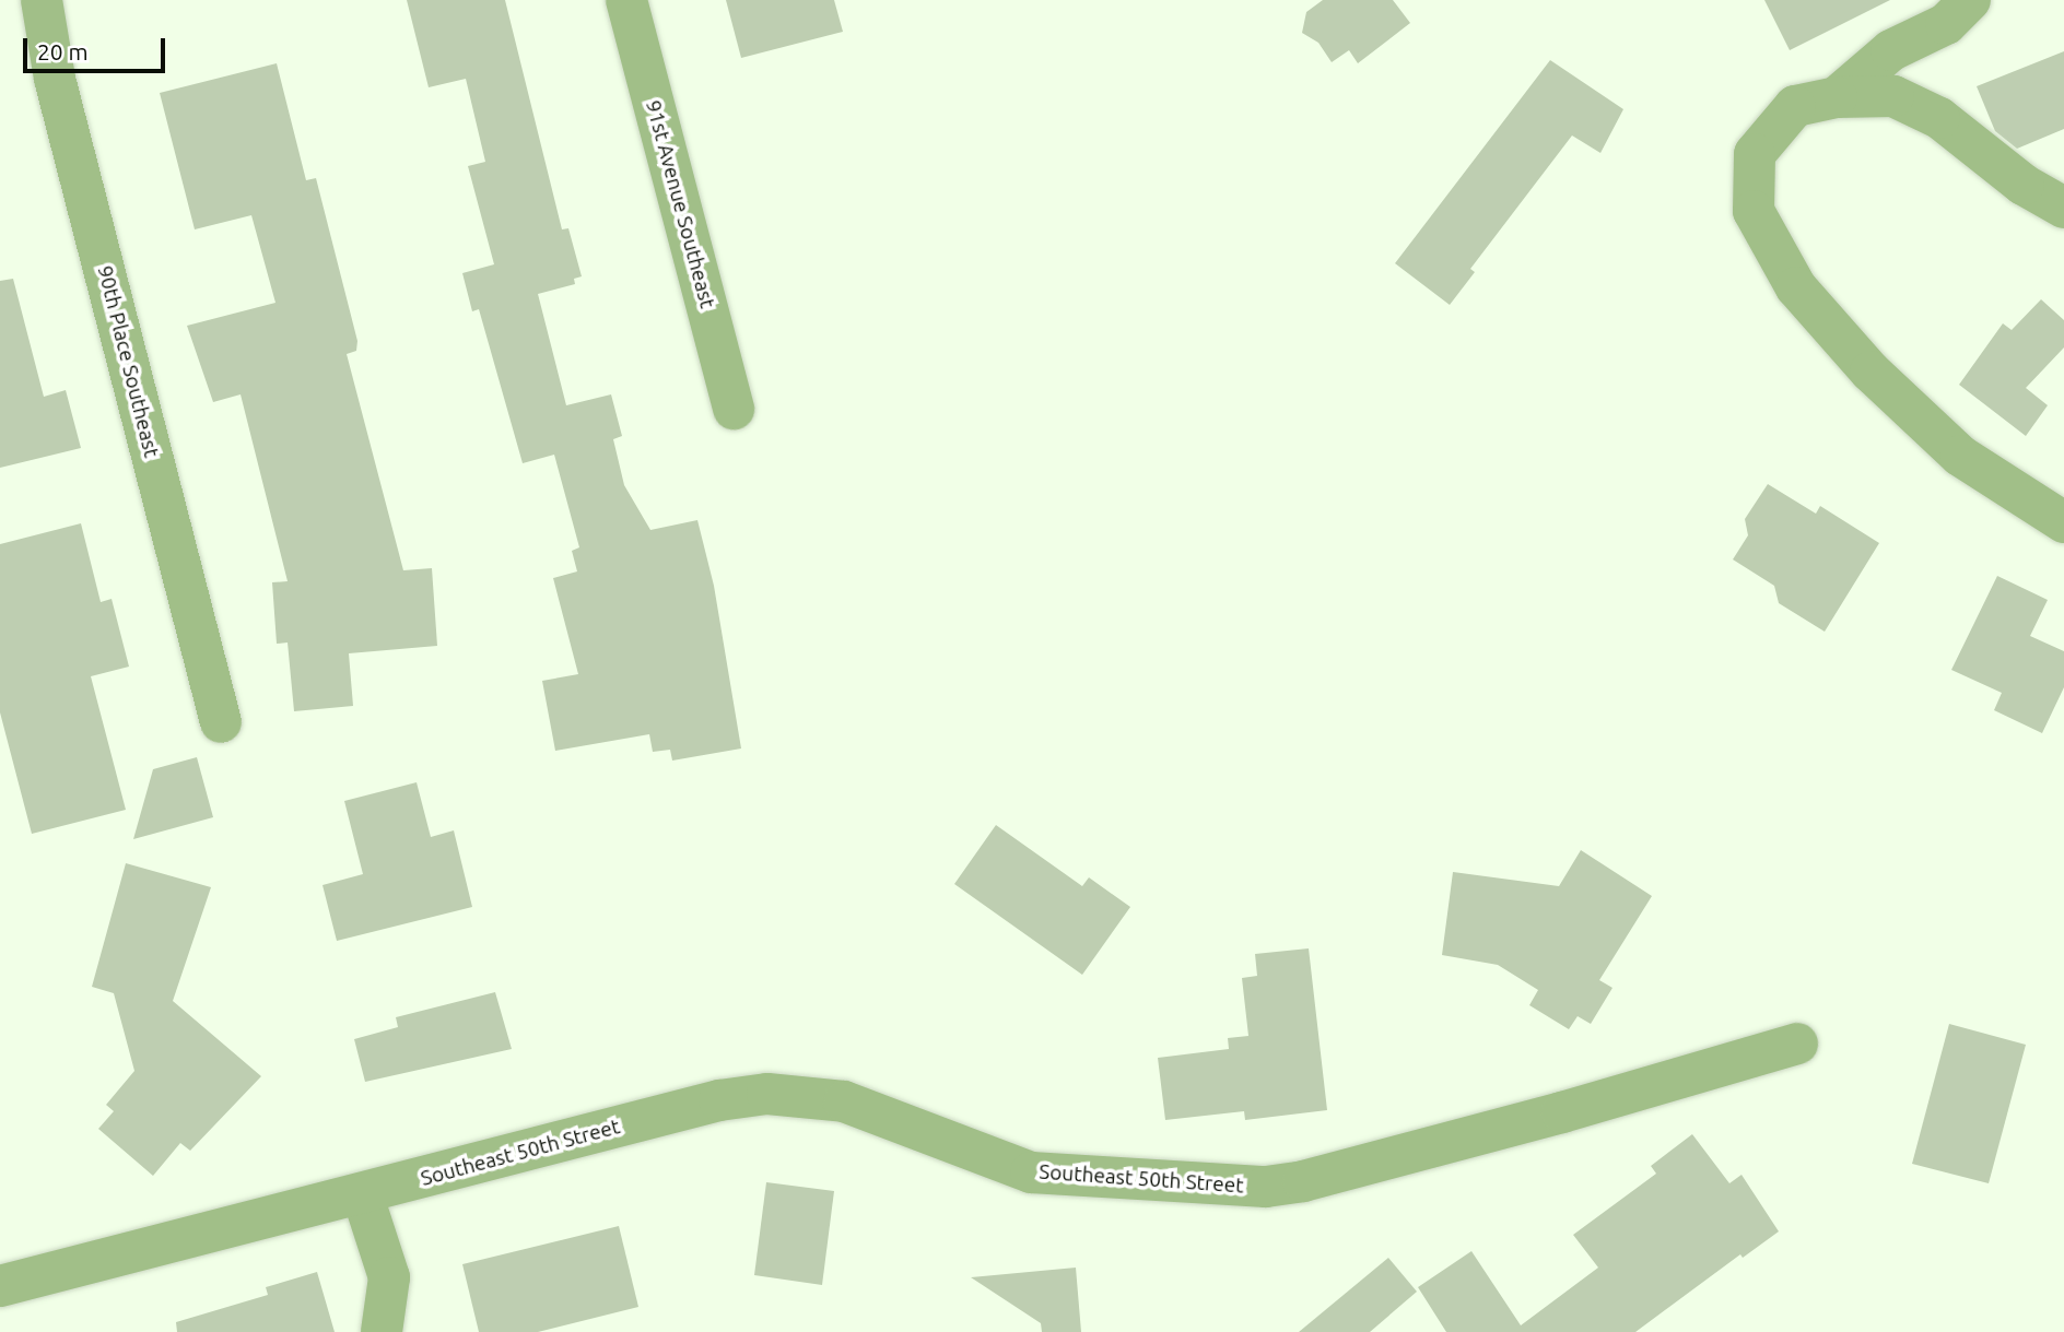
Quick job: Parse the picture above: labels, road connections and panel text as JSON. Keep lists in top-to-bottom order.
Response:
{
  "streets": {
    "street": ["91st Avenue Southeast", "90th Place Southeast", "Southeast 50th Street"]
  },
  "scale_bar": "20 m"
}
